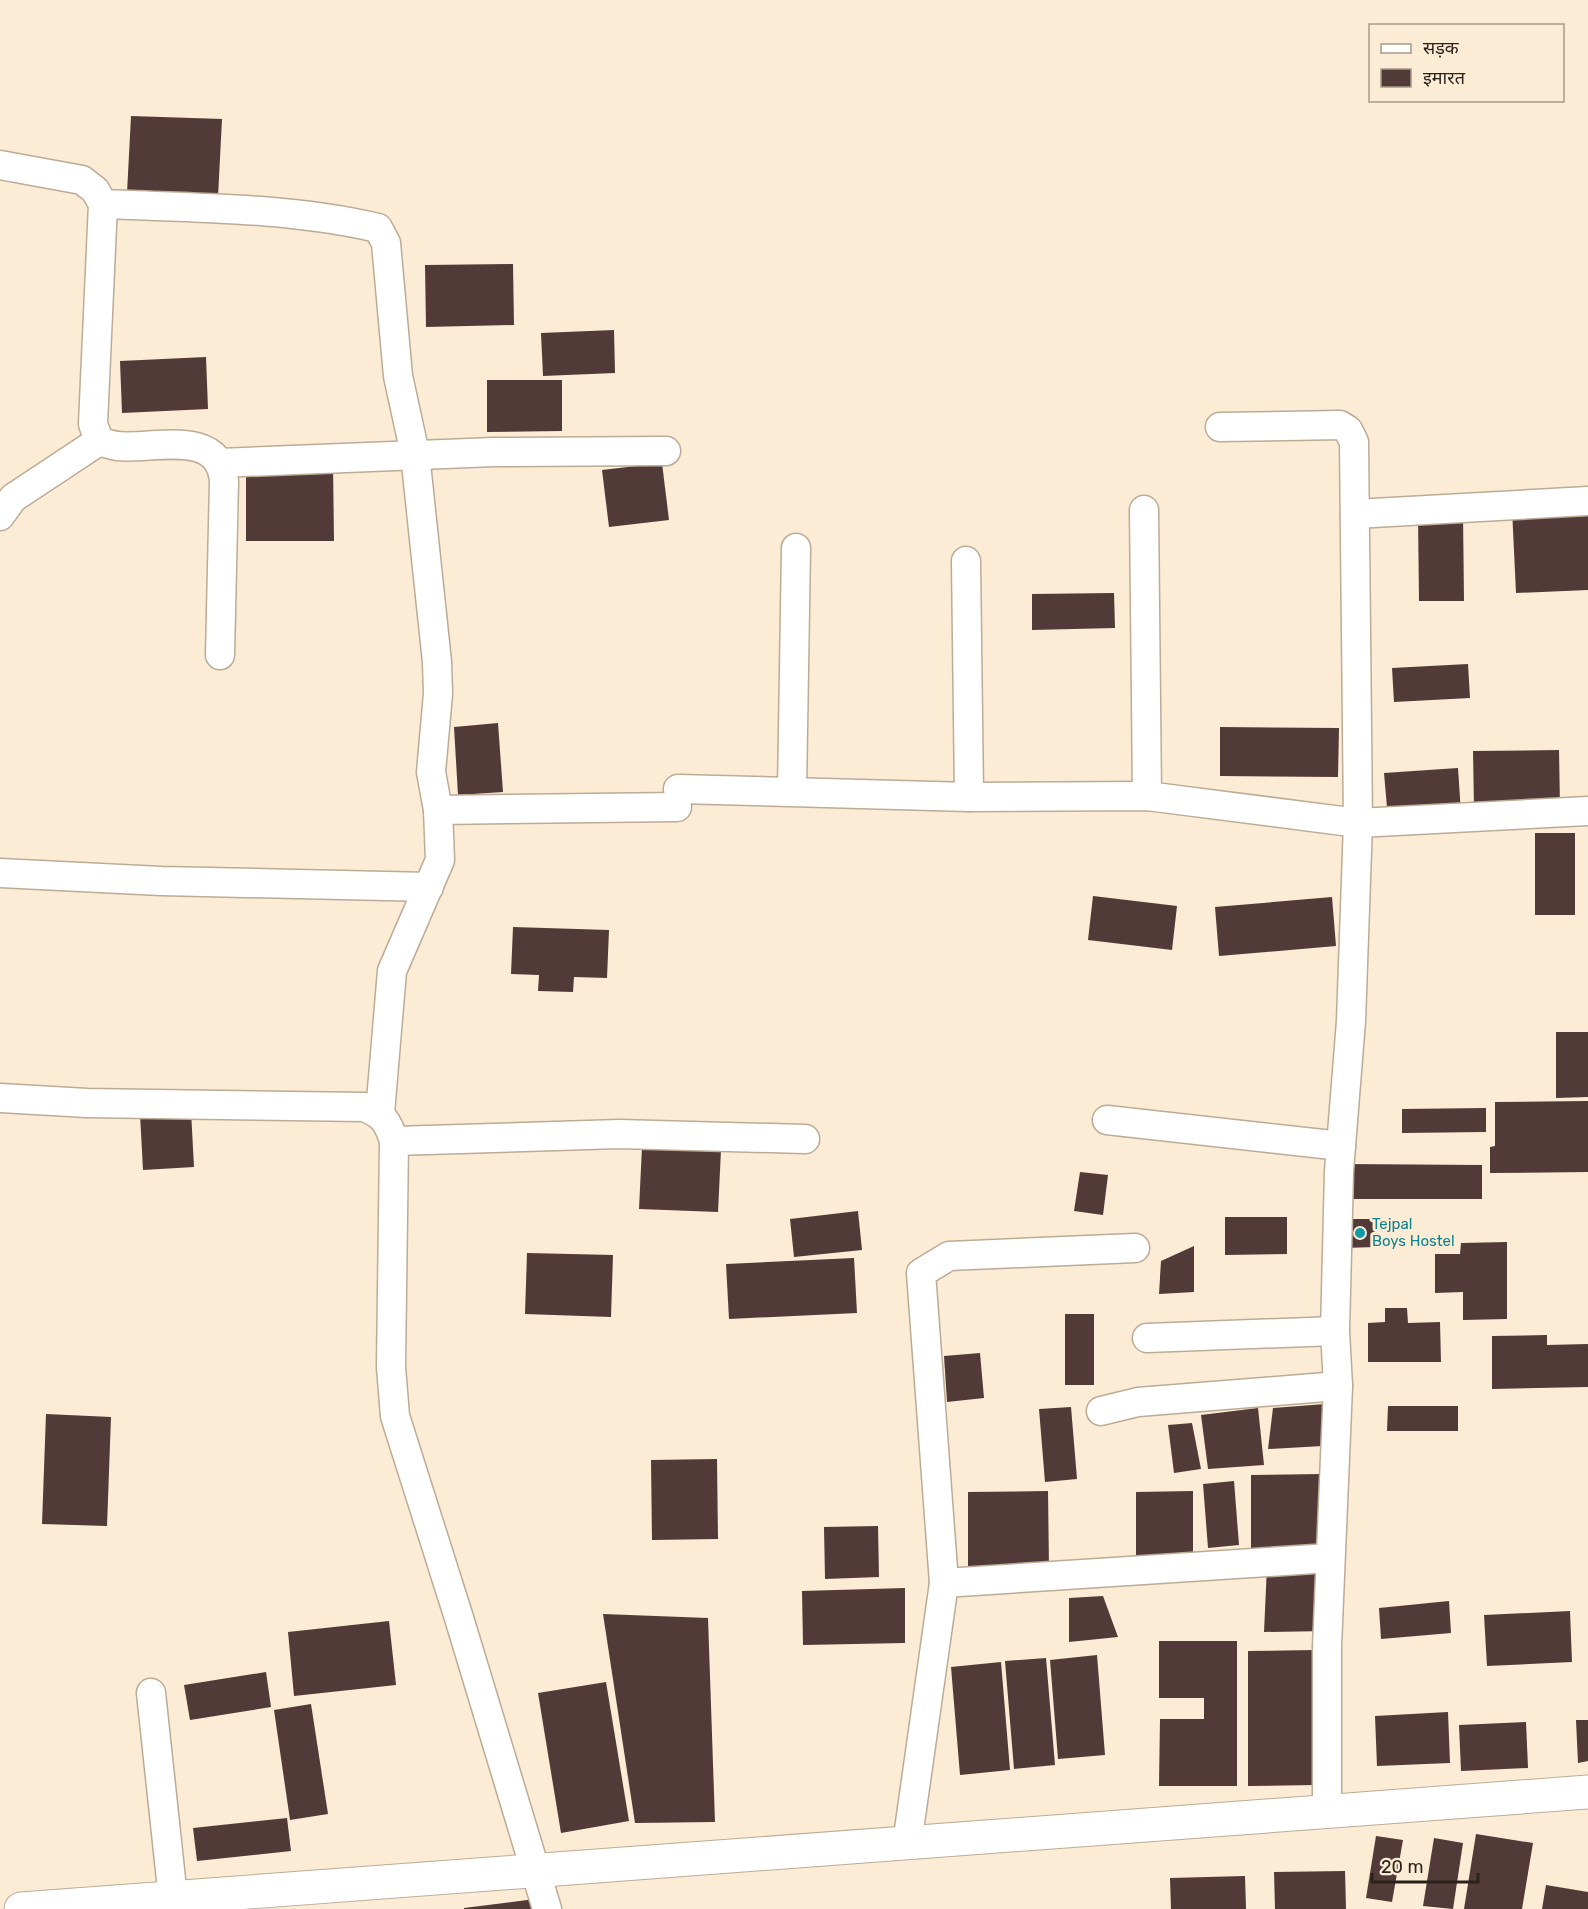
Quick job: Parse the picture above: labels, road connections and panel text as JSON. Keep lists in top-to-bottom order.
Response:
{
  "places": ["Tejpal Boys Hostel"],
  "legend": ["सड़क", "इमारत"],
  "scale_bar": "20 m"
}
